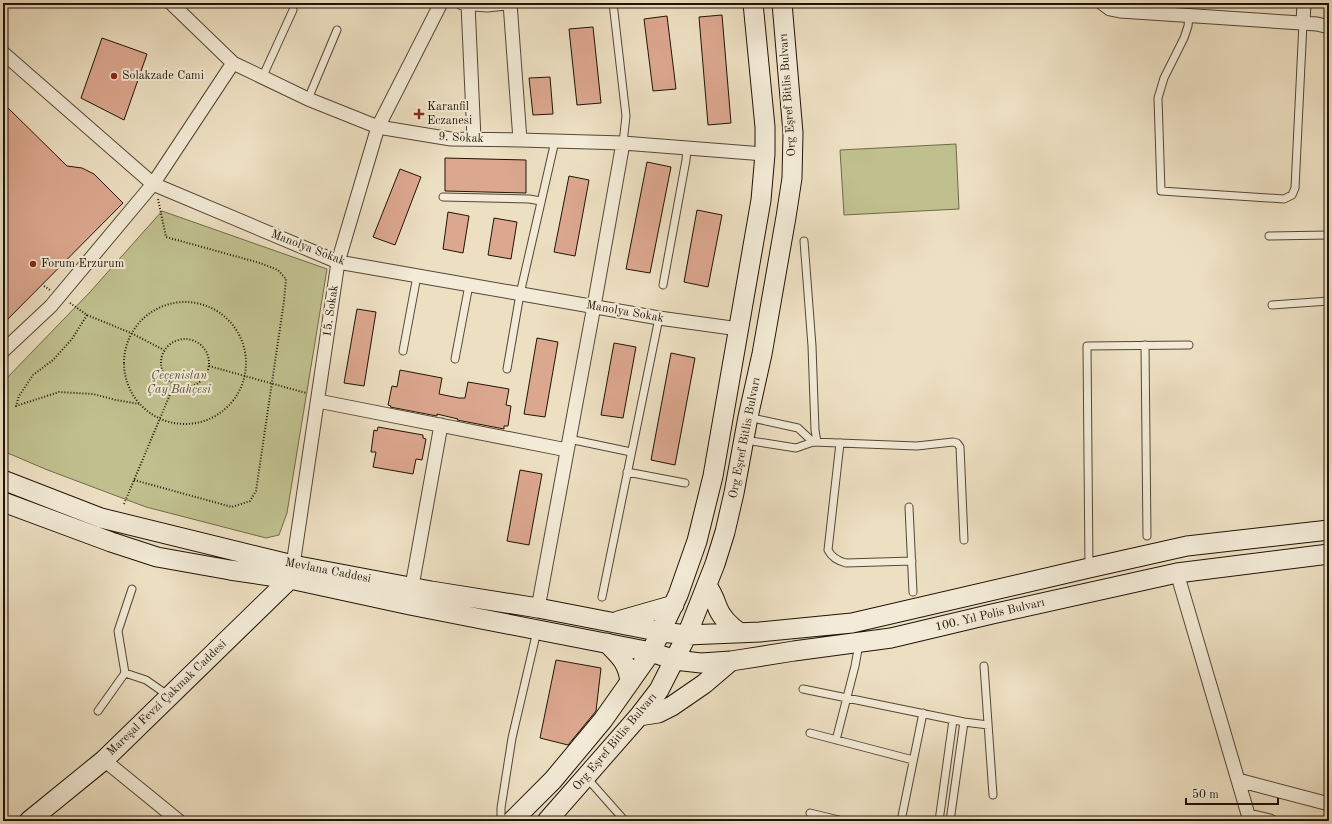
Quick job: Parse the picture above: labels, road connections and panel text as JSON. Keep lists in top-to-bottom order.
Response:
{
  "streets": {
    "main road": [
      "Org Eşref Bitlis Bulvarı",
      "Mevlana Caddesi",
      "100. Yıl Polis Bulvarı",
      "Mareşal Fevzi Çakmak Caddesi"
    ],
    "street": ["9. Sokak", "Manolya Sokak", "15. Sokak"]
  },
  "crossings": [
    ["Org Eşref Bitlis Bulvarı", "Mevlana Caddesi"],
    ["Org Eşref Bitlis Bulvarı", "100. Yıl Polis Bulvarı"],
    ["9. Sokak", "15. Sokak"],
    ["Manolya Sokak", "15. Sokak"],
    ["15. Sokak", "Mevlana Caddesi"],
    ["15. Sokak", "Mareşal Fevzi Çakmak Caddesi"],
    ["Mevlana Caddesi", "100. Yıl Polis Bulvarı"],
    ["Mevlana Caddesi", "Mareşal Fevzi Çakmak Caddesi"]
  ],
  "parks": ["Çeçenistan Çay Bahçesi"],
  "places": {
    "other": ["Solakzade Cami", "Forum Erzurum"],
    "health": ["Karanfil Eczanesi"]
  },
  "scale_bar": "50 m"
}
